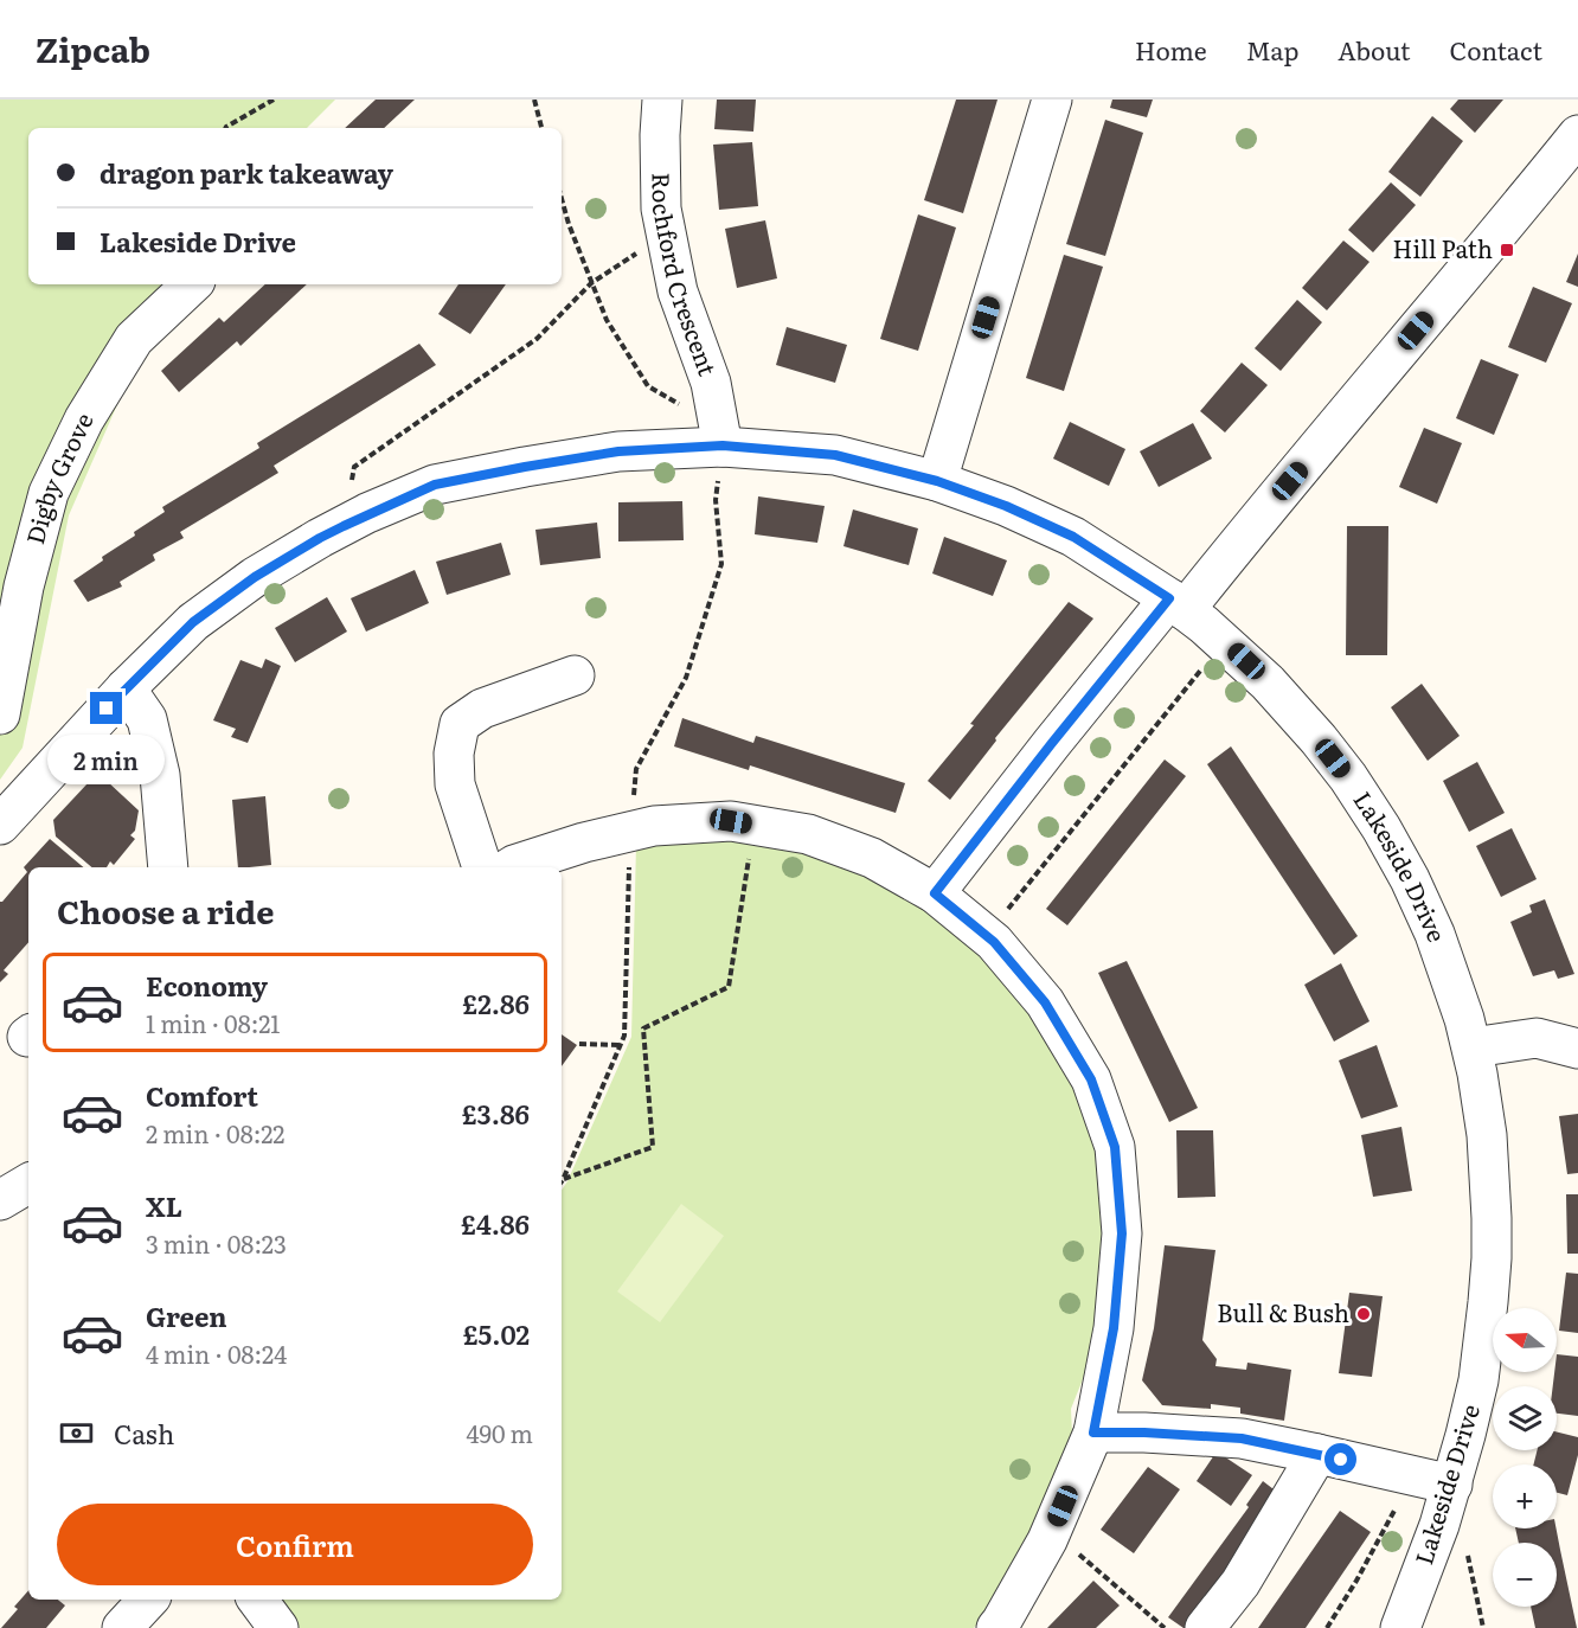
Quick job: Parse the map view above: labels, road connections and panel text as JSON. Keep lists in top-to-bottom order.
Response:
{
  "streets": {
    "street": ["Rochford Crescent", "Digby Grove", "Lakeside Drive"]
  },
  "crossings": [
    ["Rochford Crescent", "Lakeside Drive"]
  ],
  "places": {
    "transit": ["Hill Path"],
    "other": ["Bull & Bush"]
  },
  "north": "left",
  "page": {
    "header": "Zipcab",
    "nav": [
      "Home",
      "Map",
      "About",
      "Contact"
    ],
    "banner": ["dragon park takeaway", "Lakeside Drive"],
    "bubble": "2 min",
    "heading": "Choose a ride",
    "list": [
      {
        "name": "Economy",
        "note": "1 min · 08:21",
        "value": "£2.86"
      },
      {
        "name": "Comfort",
        "note": "2 min · 08:22",
        "value": "£3.86"
      },
      {
        "name": "XL",
        "note": "3 min · 08:23",
        "value": "£4.86"
      },
      {
        "name": "Green",
        "note": "4 min · 08:24",
        "value": "£5.02"
      }
    ],
    "map_buttons": ["+", "−"],
    "pay": ["Cash", "490 m"],
    "buttons": "Confirm"
  }
}
